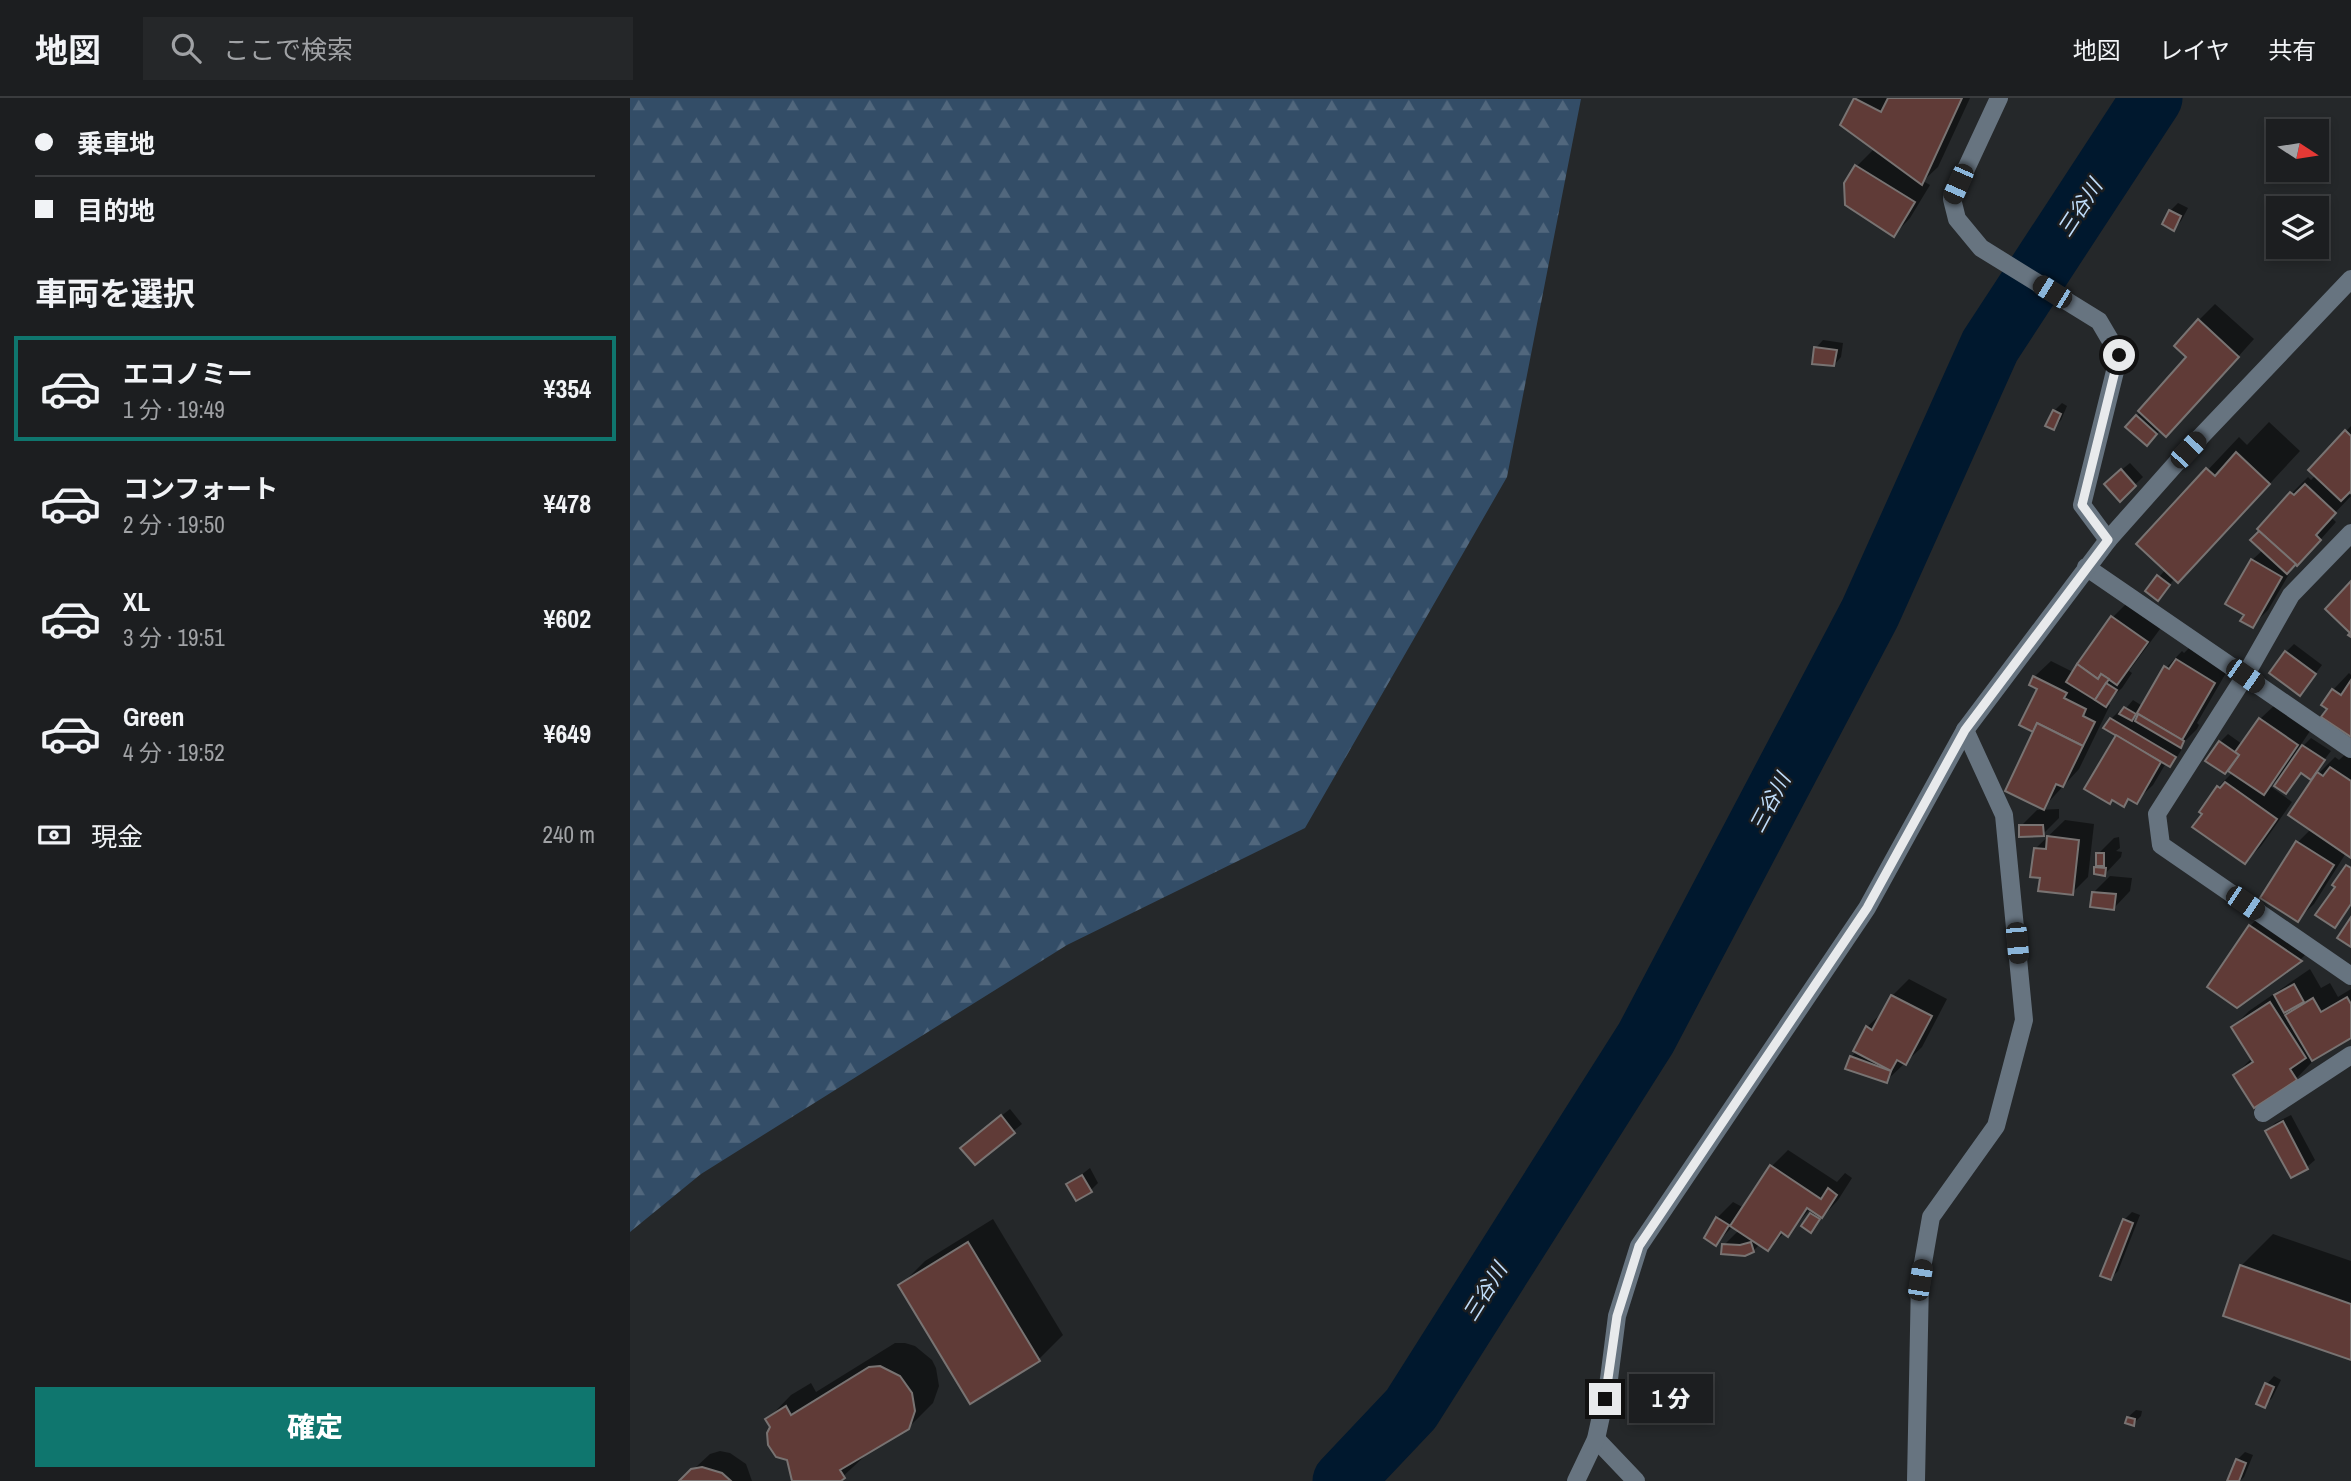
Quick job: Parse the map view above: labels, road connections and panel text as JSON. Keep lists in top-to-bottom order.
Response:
{
  "water": ["三谷川"],
  "north": "right",
  "page": {
    "header": "地図",
    "search": "ここで検索",
    "nav": ["地図", "レイヤ", "共有"],
    "banner": ["乗車地", "目的地"],
    "heading": "車両を選択",
    "list": [
      {
        "name": "エコノミー",
        "note": "1 分 · 19:49",
        "value": "¥354"
      },
      {
        "name": "コンフォート",
        "note": "2 分 · 19:50",
        "value": "¥478"
      },
      {
        "name": "XL",
        "note": "3 分 · 19:51",
        "value": "¥602"
      },
      {
        "name": "Green",
        "note": "4 分 · 19:52",
        "value": "¥649"
      }
    ],
    "pay": ["現金", "240 m"],
    "buttons": "確定",
    "bubble": "1 分"
  }
}
